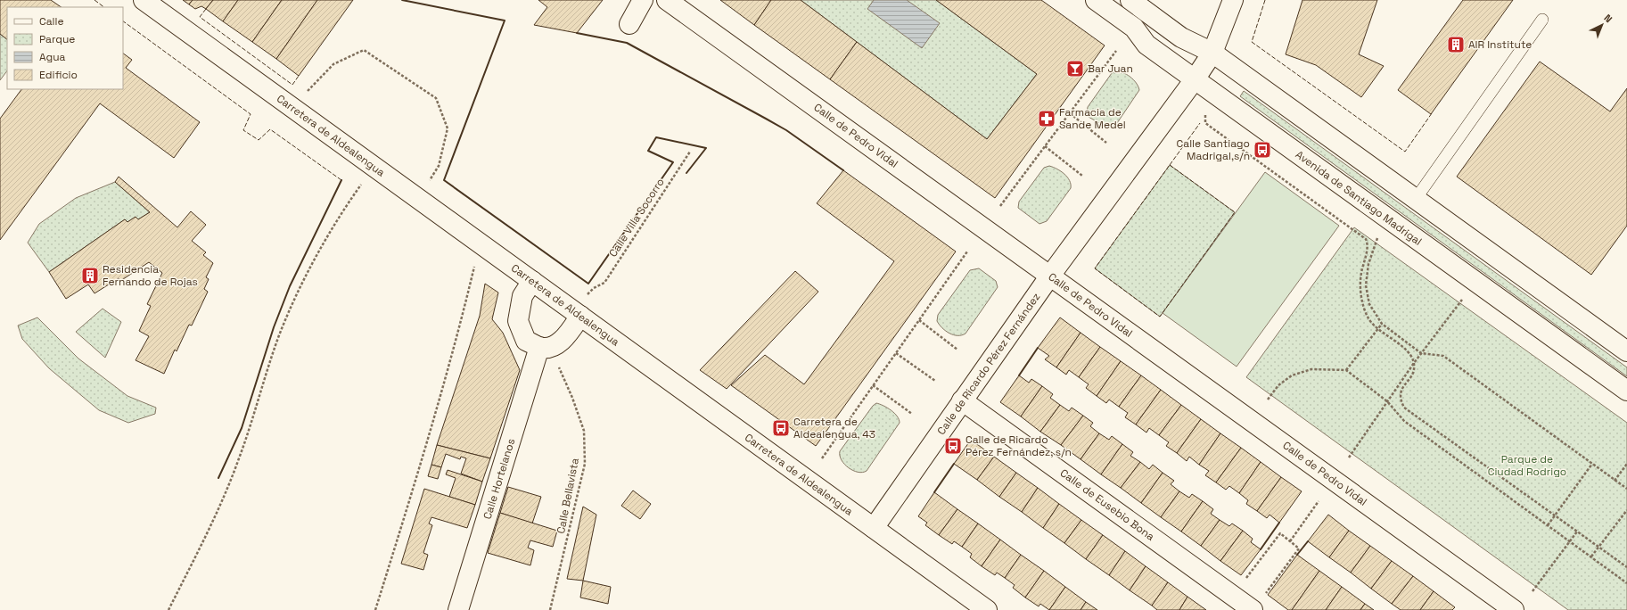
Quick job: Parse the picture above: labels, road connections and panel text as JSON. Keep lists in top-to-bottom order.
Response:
{
  "streets": {
    "street": [
      "Carretera de Aldealengua",
      "Calle de Pedro Vidal",
      "Avenida de Santiago Madrigal",
      "Calle de Ricardo Pérez Fernández",
      "Calle Hortelanos",
      "Calle de Eusebio Bona"
    ],
    "path": ["Calle Villa Socorro", "Calle Bellavista"]
  },
  "crossings": [
    ["Carretera de Aldealengua", "Calle de Ricardo Pérez Fernández"],
    ["Calle de Pedro Vidal", "Calle de Ricardo Pérez Fernández"],
    ["Avenida de Santiago Madrigal", "Calle de Ricardo Pérez Fernández"],
    ["Calle de Ricardo Pérez Fernández", "Calle de Eusebio Bona"],
    ["Calle Hortelanos", "Calle Bellavista"]
  ],
  "parks": ["Parque de Ciudad Rodrigo"],
  "places": {
    "building": ["AIR Institute", "Residencia Fernando de Rojas"],
    "bar": ["Bar Juan"],
    "pharmacy": ["Farmacia de Sande Medel"],
    "bus stop": ["Calle Santiago Madrigal,s/n", "Carretera de Aldealengua, 43", "Calle de Ricardo Pérez Fernández, s/n"]
  },
  "legend": [
    "Calle",
    "Parque",
    "Agua",
    "Edificio"
  ],
  "north": "top right"
}
